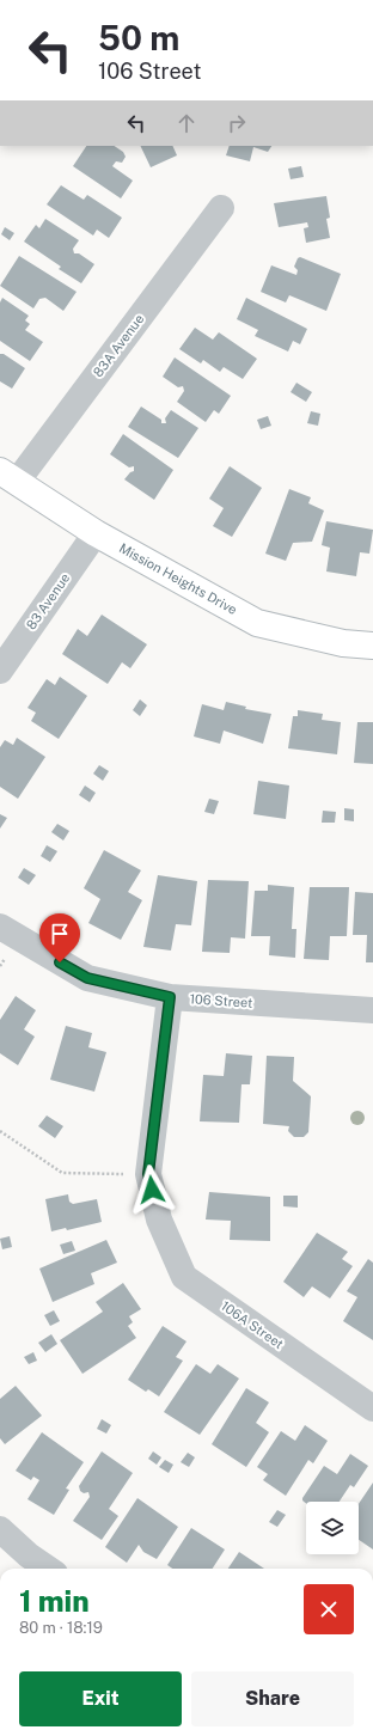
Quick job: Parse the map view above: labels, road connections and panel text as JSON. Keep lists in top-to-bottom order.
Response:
{
  "streets": {
    "street": [
      "83A Avenue",
      "Mission Heights Drive",
      "83 Avenue",
      "106 Street",
      "106A Street"
    ]
  },
  "crossings": [
    ["83A Avenue", "Mission Heights Drive"],
    ["Mission Heights Drive", "83 Avenue"]
  ],
  "page": {
    "turn": ["50 m", "106 Street"],
    "heading": ["1 min", "80 m · 18:19"],
    "buttons": ["Exit", "Share"]
  }
}
